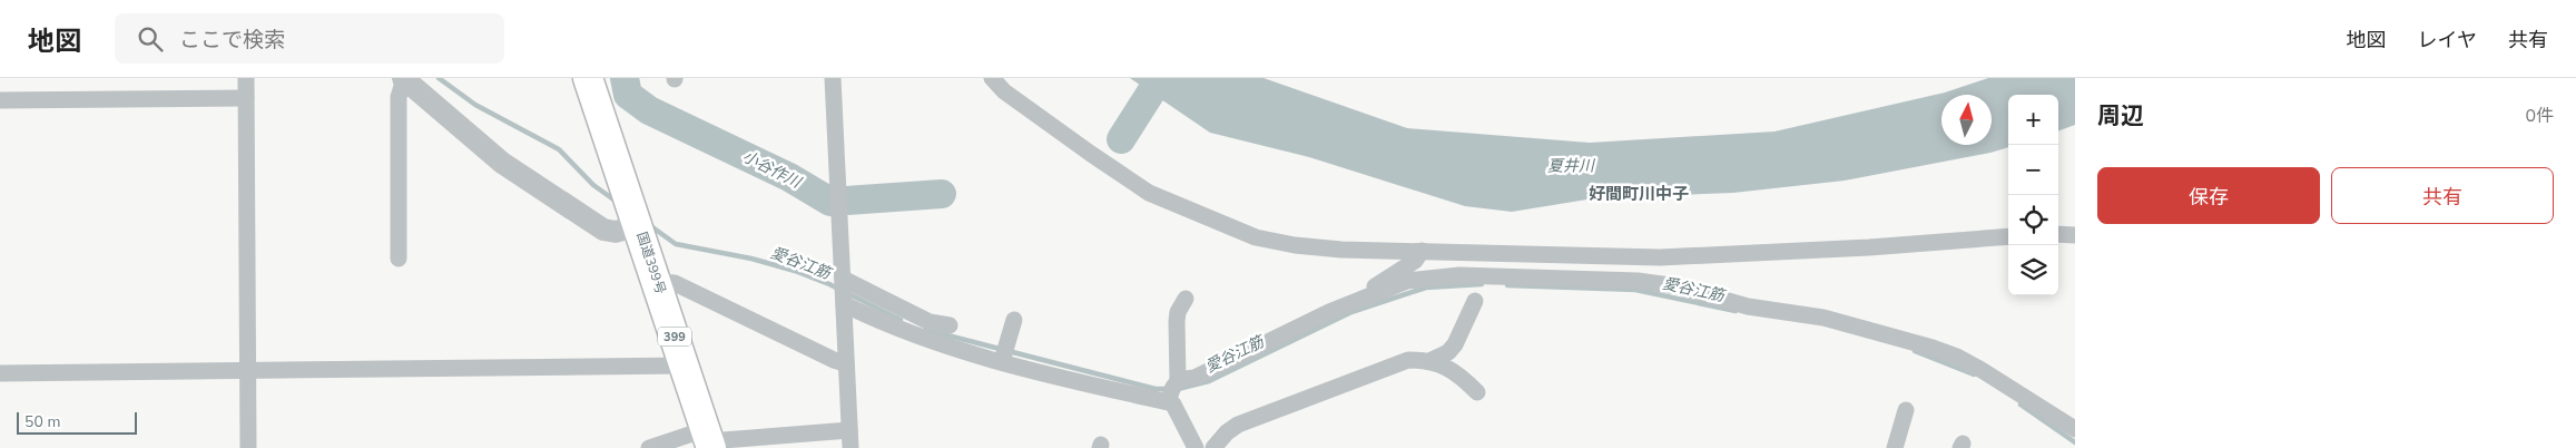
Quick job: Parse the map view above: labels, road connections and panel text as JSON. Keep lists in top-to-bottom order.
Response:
{
  "streets": {
    "highway": ["国道399号", "399"]
  },
  "districts": ["好間町川中子"],
  "water": ["夏井川", "小谷作川", "愛谷江筋"],
  "scale_bar": "50 m",
  "north": "top",
  "page": {
    "header": "地図",
    "search": "ここで検索",
    "nav": ["地図", "レイヤ", "共有"],
    "heading": ["周辺", "0件"],
    "map_buttons": ["+", "−"],
    "buttons": ["保存", "共有"],
    "scale": "50 m"
  }
}
